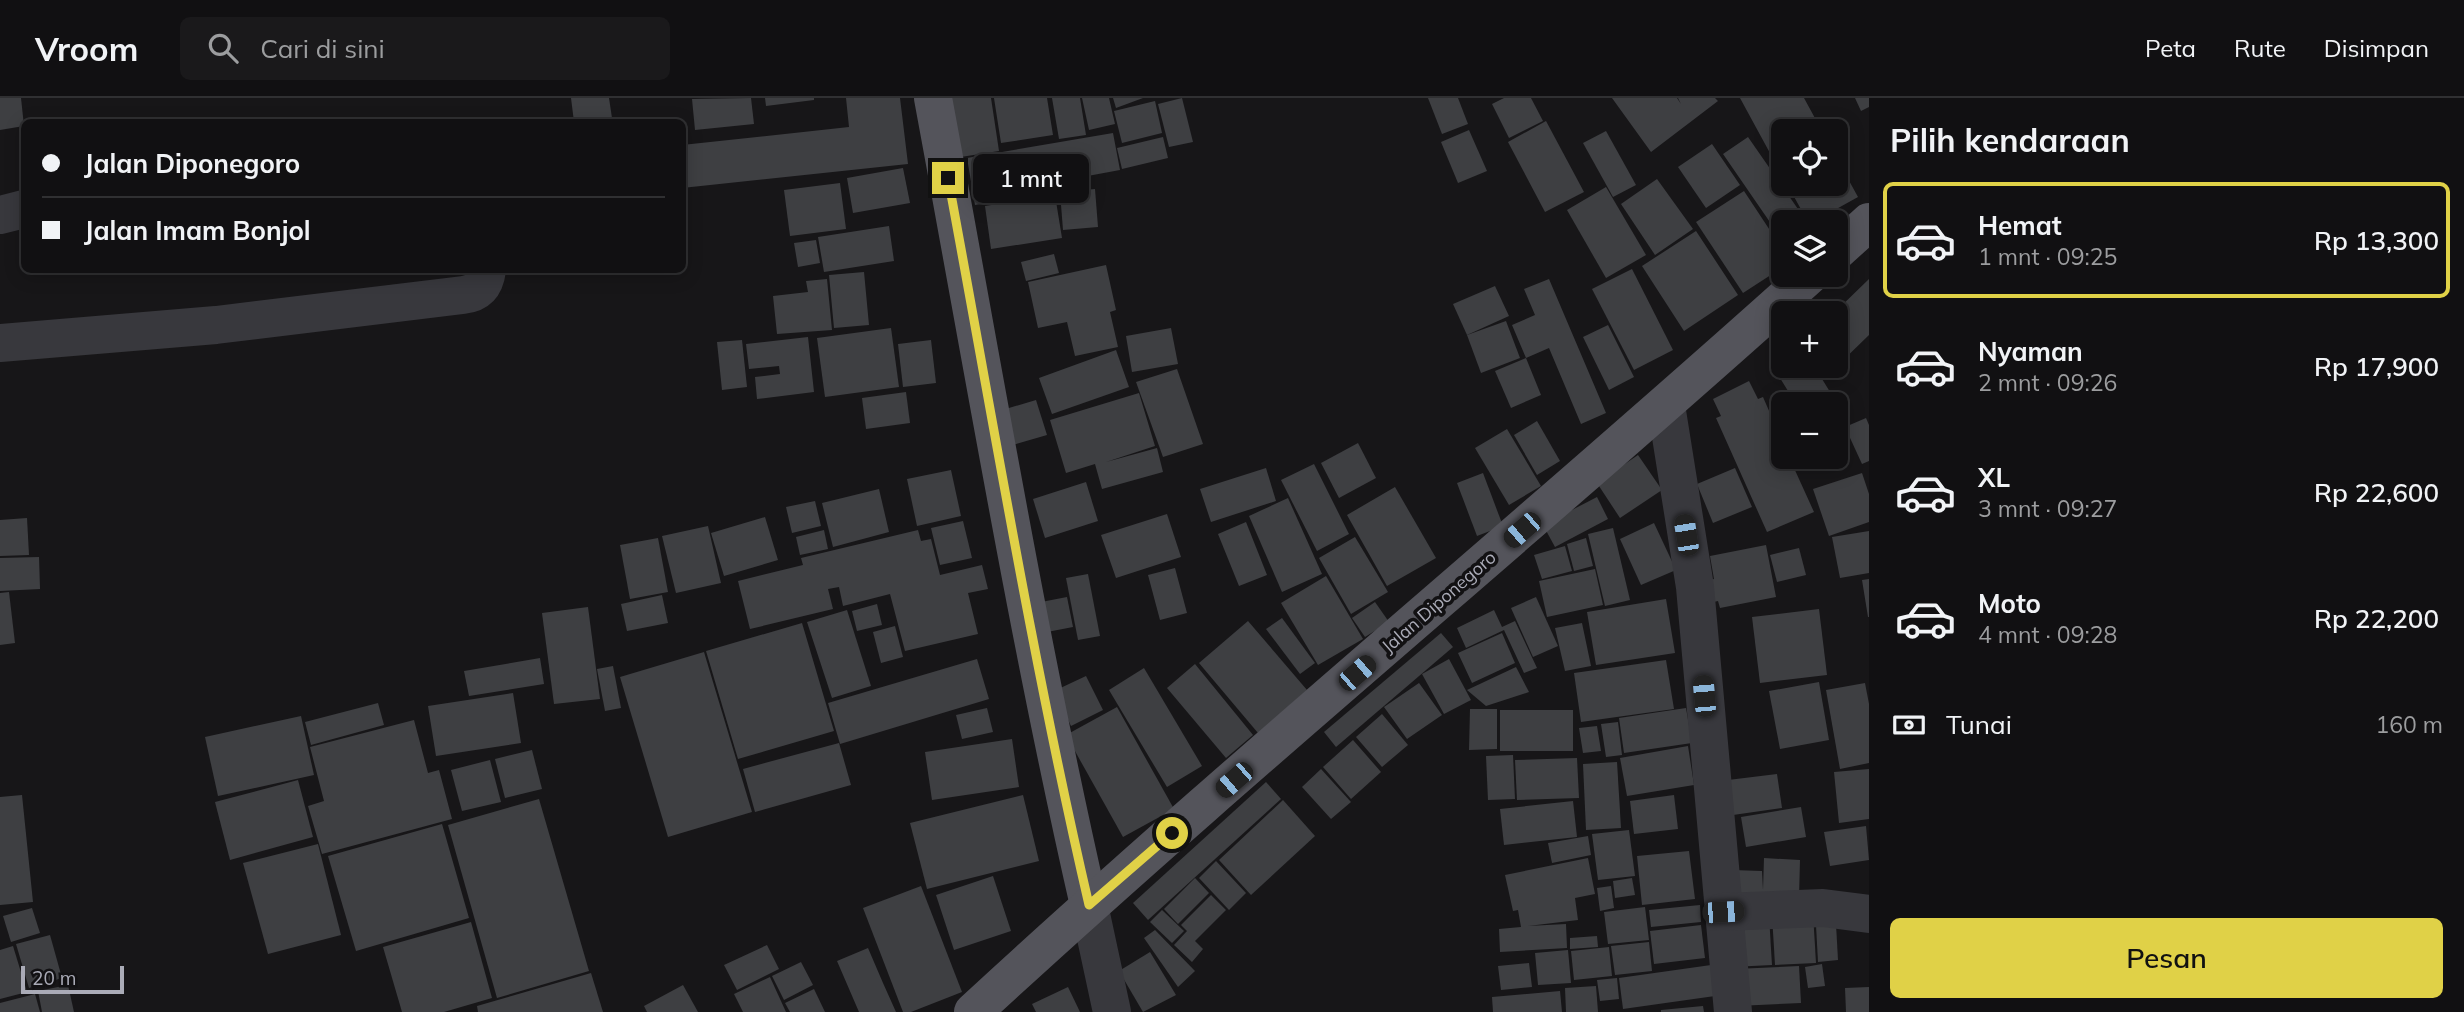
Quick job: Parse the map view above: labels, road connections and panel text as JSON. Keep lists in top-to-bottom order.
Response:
{
  "streets": {
    "main road": ["Jalan Diponegoro"]
  },
  "scale_bar": "20 m",
  "page": {
    "header": "Vroom",
    "search": "Cari di sini",
    "nav": ["Peta", "Rute", "Disimpan"],
    "heading": "Pilih kendaraan",
    "map_buttons": ["+", "−"],
    "banner": ["Jalan Diponegoro", "Jalan Imam Bonjol"],
    "bubble": "1 mnt",
    "list": [
      {
        "name": "Hemat",
        "note": "1 mnt · 09:25",
        "value": "Rp 13,300"
      },
      {
        "name": "Nyaman",
        "note": "2 mnt · 09:26",
        "value": "Rp 17,900"
      },
      {
        "name": "XL",
        "note": "3 mnt · 09:27",
        "value": "Rp 22,600"
      },
      {
        "name": "Moto",
        "note": "4 mnt · 09:28",
        "value": "Rp 22,200"
      }
    ],
    "pay": ["Tunai", "160 m"],
    "buttons": "Pesan",
    "scale": "20 m"
  }
}
